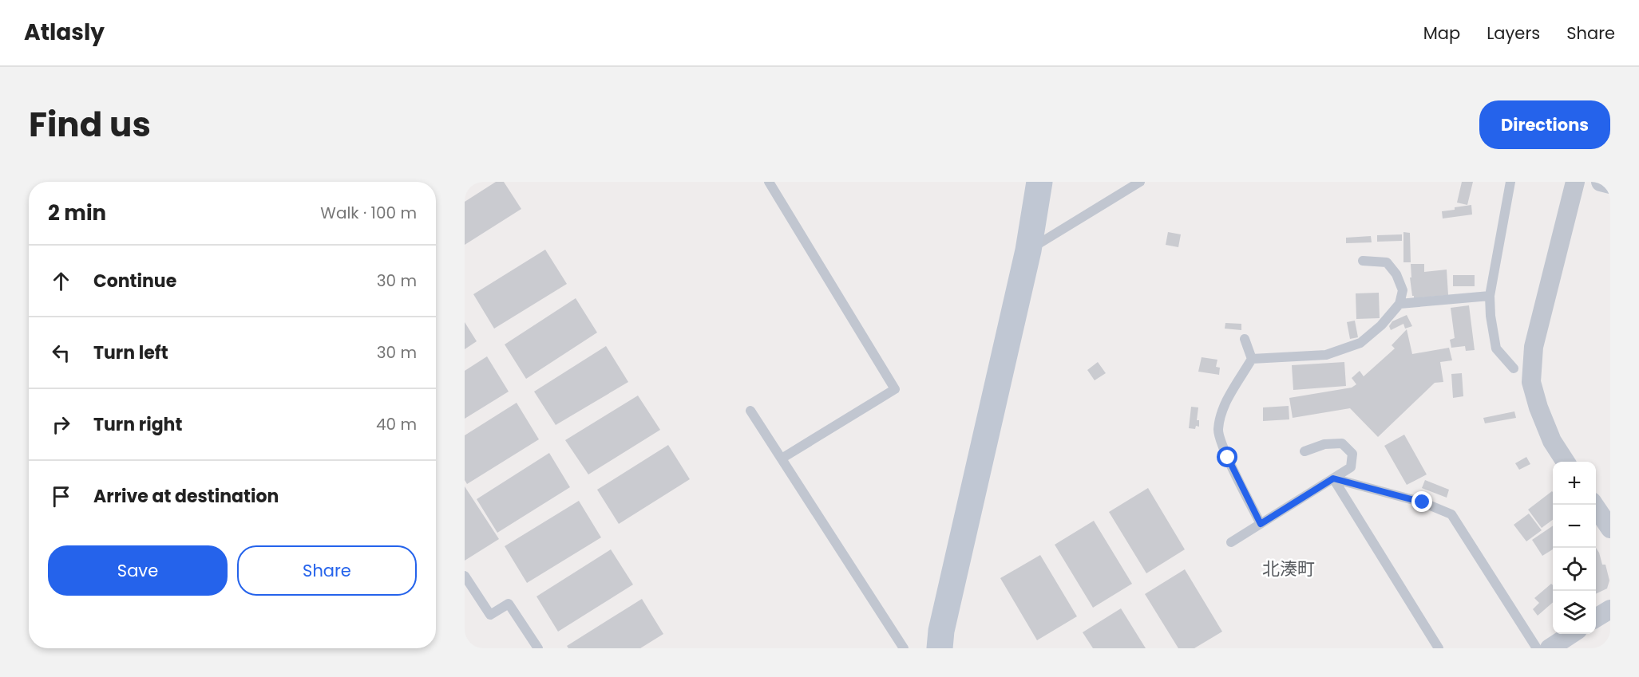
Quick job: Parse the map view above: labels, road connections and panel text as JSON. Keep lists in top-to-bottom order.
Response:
{
  "districts": ["北湊町"],
  "page": {
    "header": "Atlasly",
    "nav": ["Map", "Layers", "Share"],
    "title": "Find us",
    "buttons": [
      "Directions",
      ["Save", "Share"]
    ],
    "heading": ["2 min", "Walk · 100 m"],
    "list": [
      ["Continue", "30 m"],
      ["Turn left", "30 m"],
      ["Turn right", "40 m"],
      "Arrive at destination"
    ],
    "map_buttons": ["+", "−"]
  }
}
